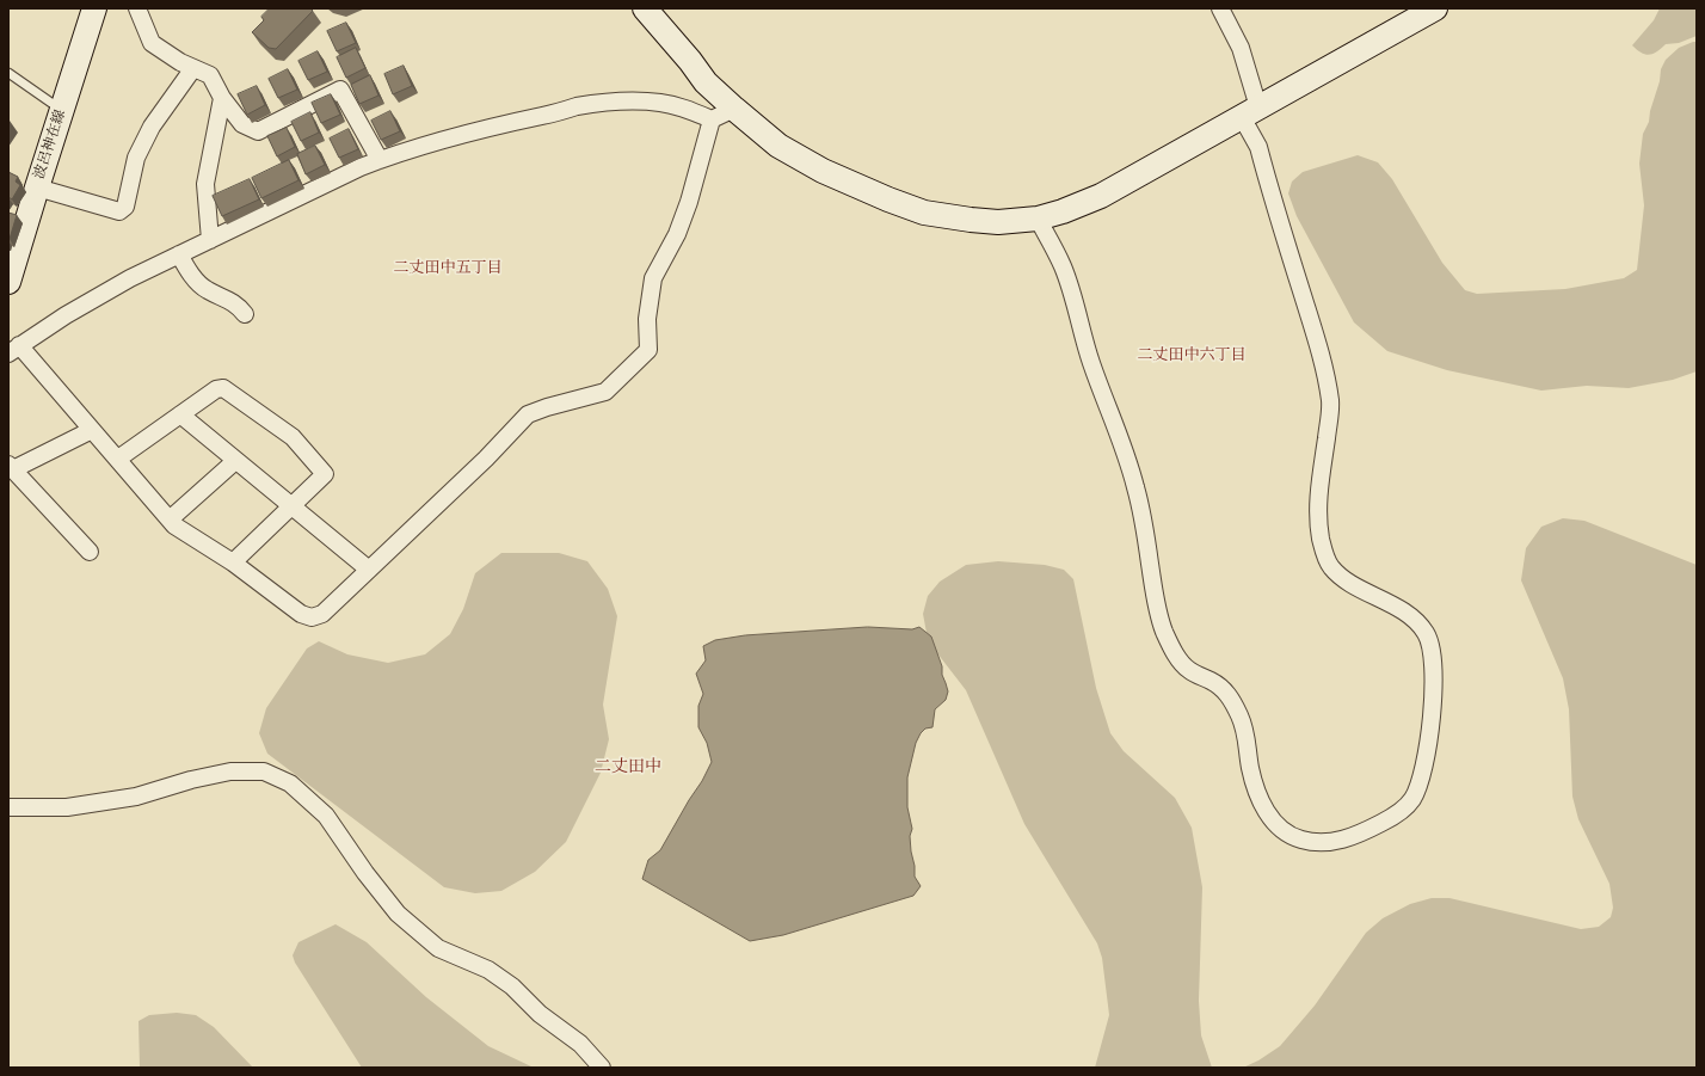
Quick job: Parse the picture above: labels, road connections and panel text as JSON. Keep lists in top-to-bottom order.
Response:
{
  "streets": {
    "street": ["波呂神在線"]
  },
  "districts": ["二丈田中五丁目", "二丈田中六丁目", "二丈田中"]
}
